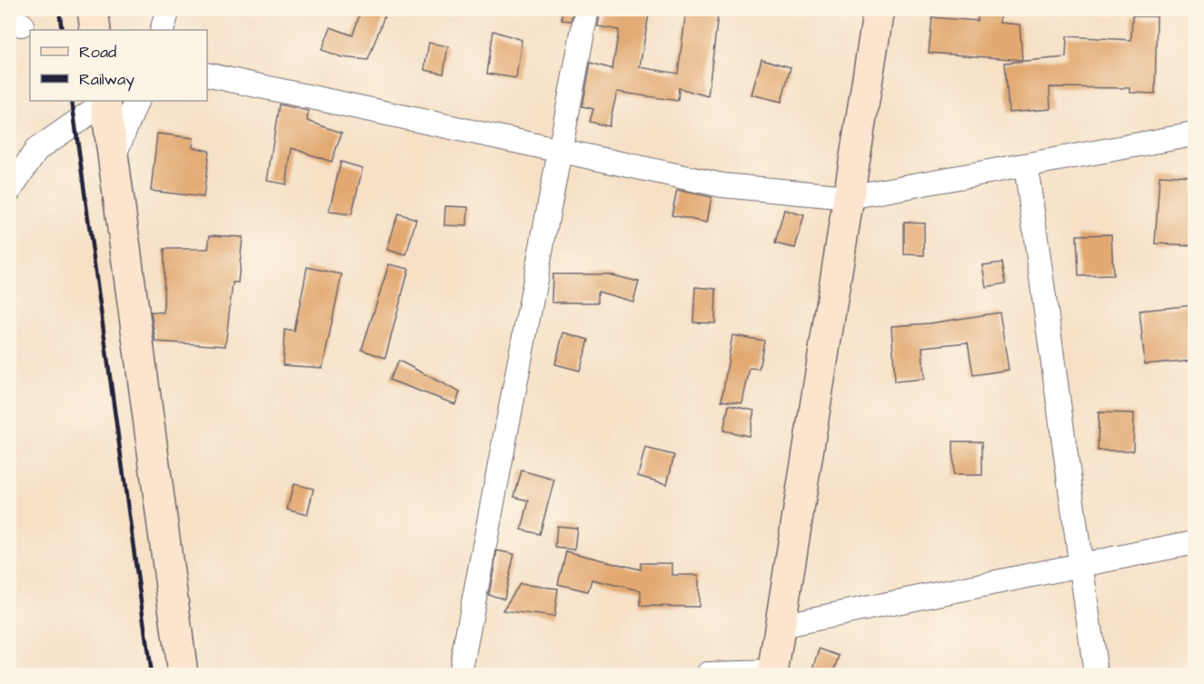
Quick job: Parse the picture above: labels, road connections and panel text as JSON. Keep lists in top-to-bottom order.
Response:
{
  "legend": ["Road", "Railway"]
}
